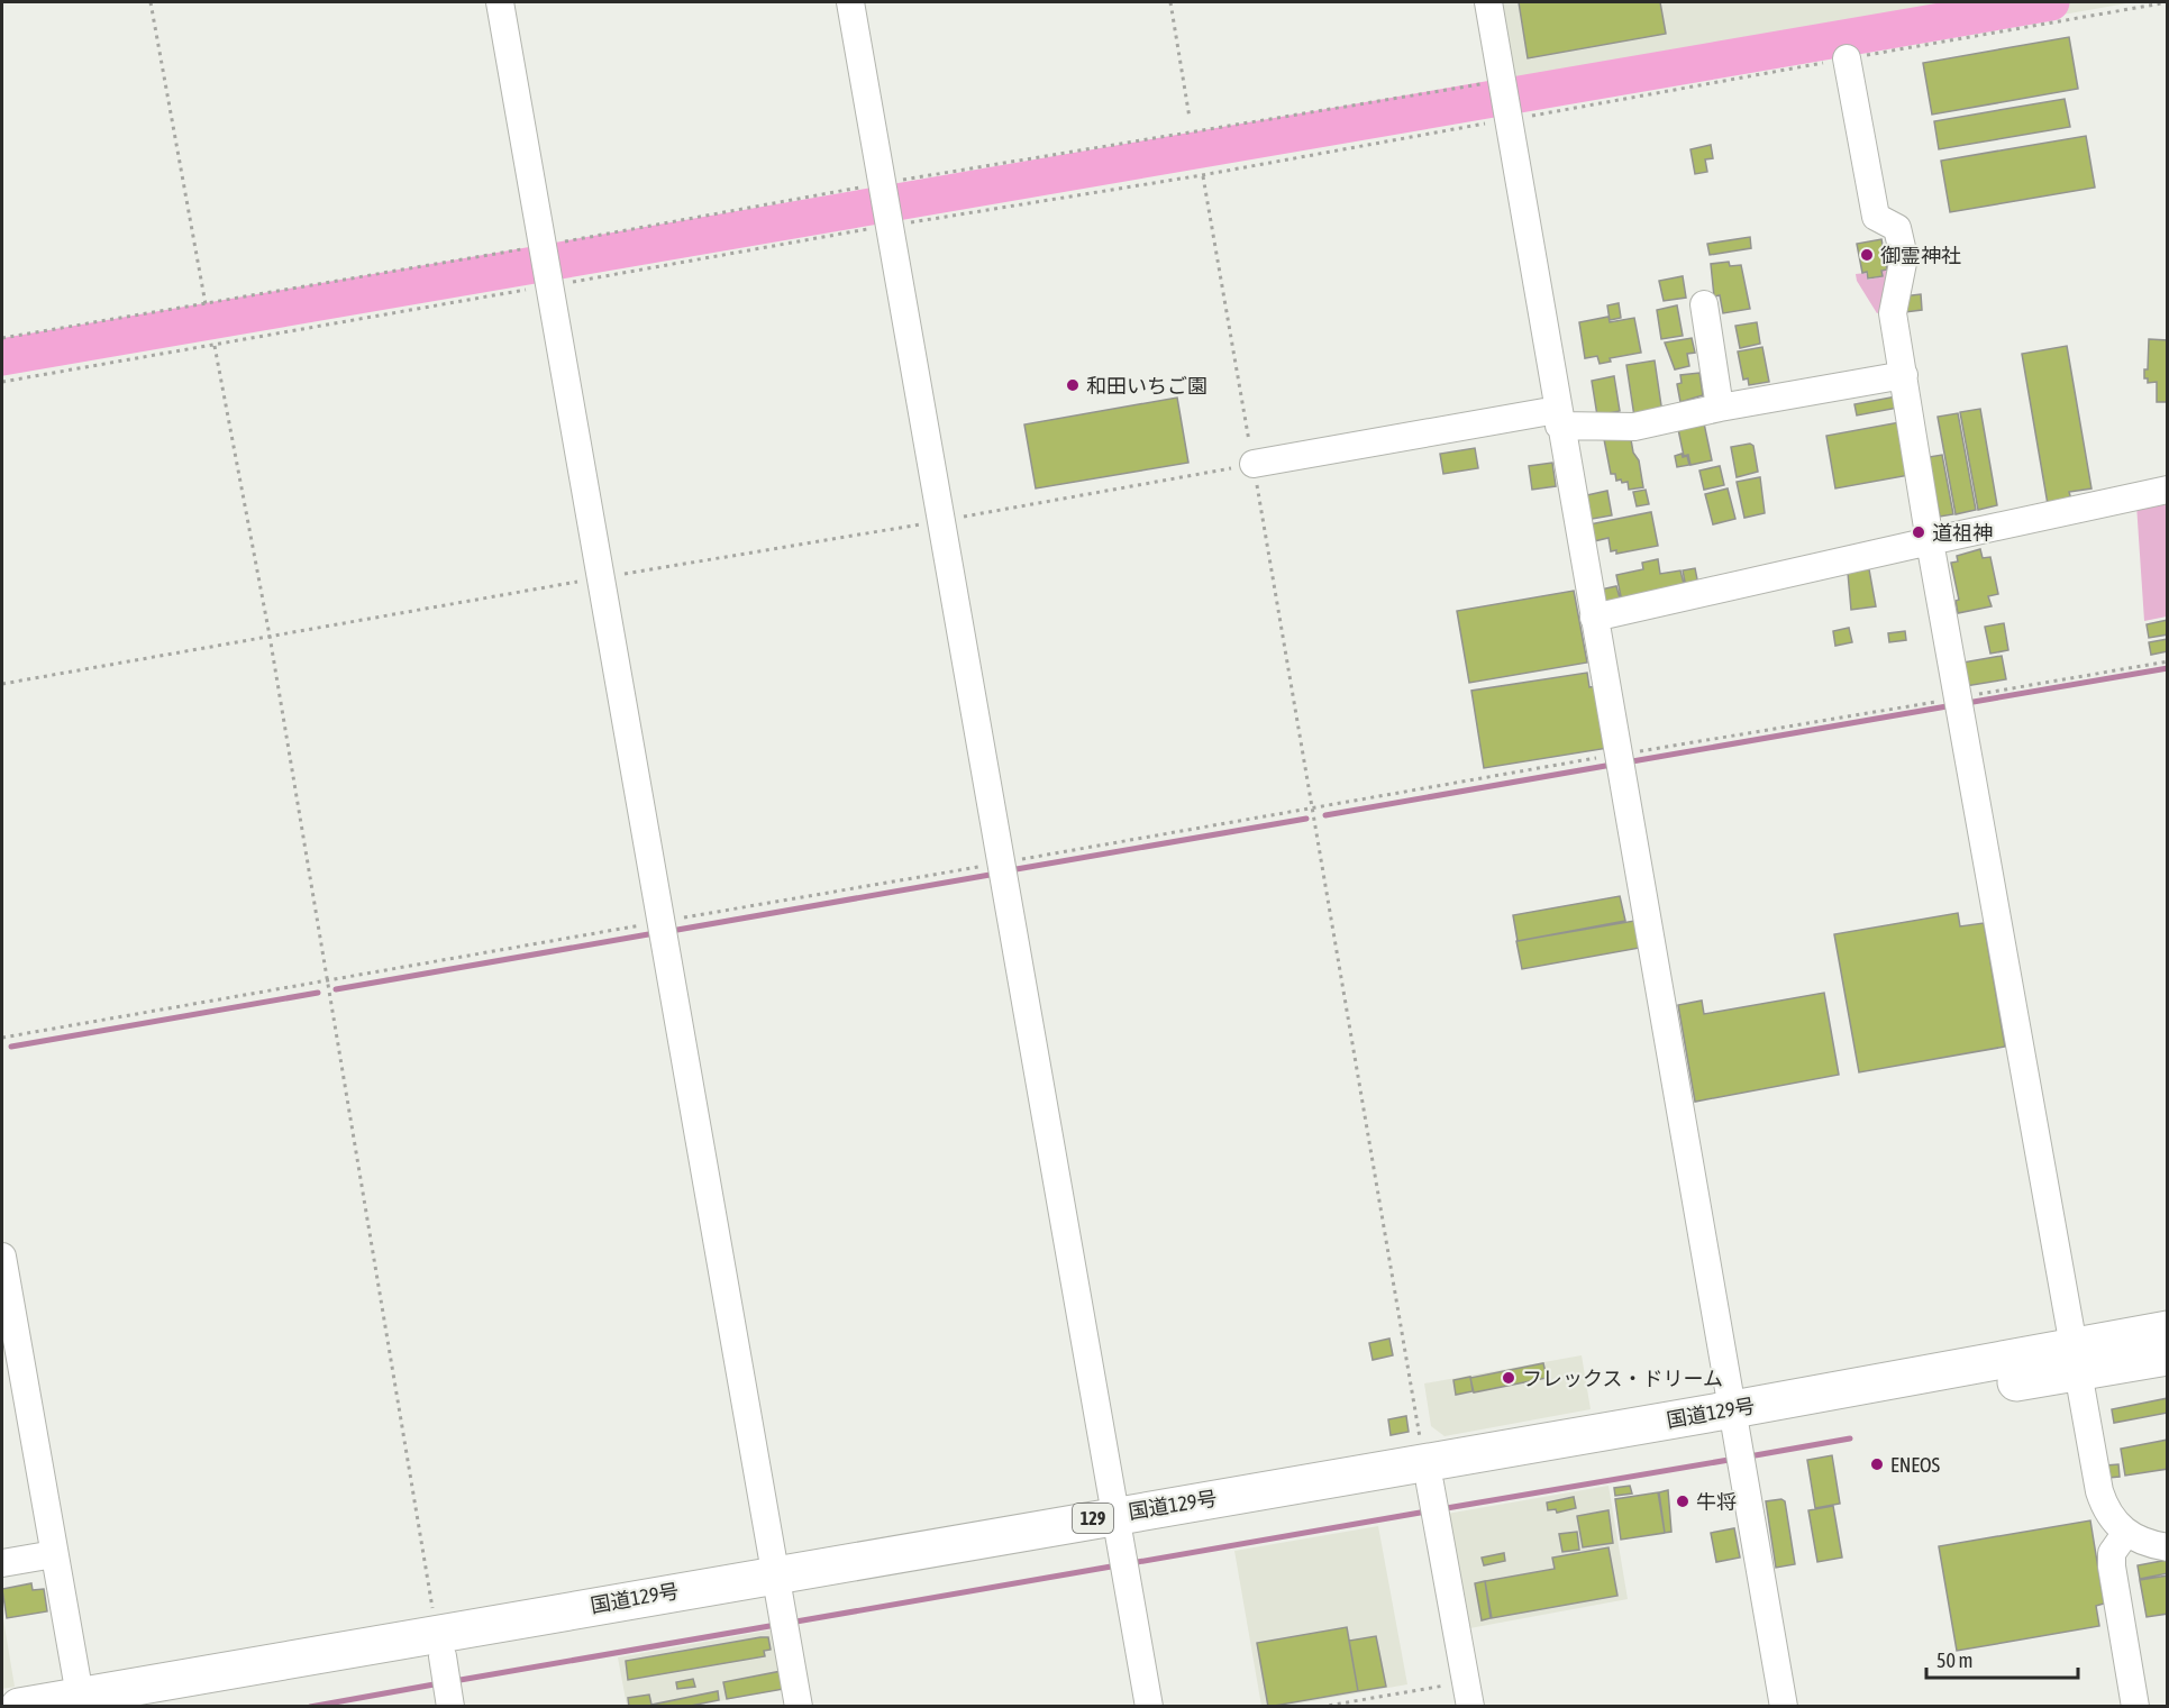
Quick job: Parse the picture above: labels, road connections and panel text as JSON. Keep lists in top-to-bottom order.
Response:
{
  "streets": {
    "highway": ["国道129号", "129"]
  },
  "places": [
    "御霊神社",
    "和田いちご園",
    "道祖神",
    "フレックス・ドリーム",
    "ENEOS",
    "牛将"
  ],
  "scale_bar": "50 m"
}
